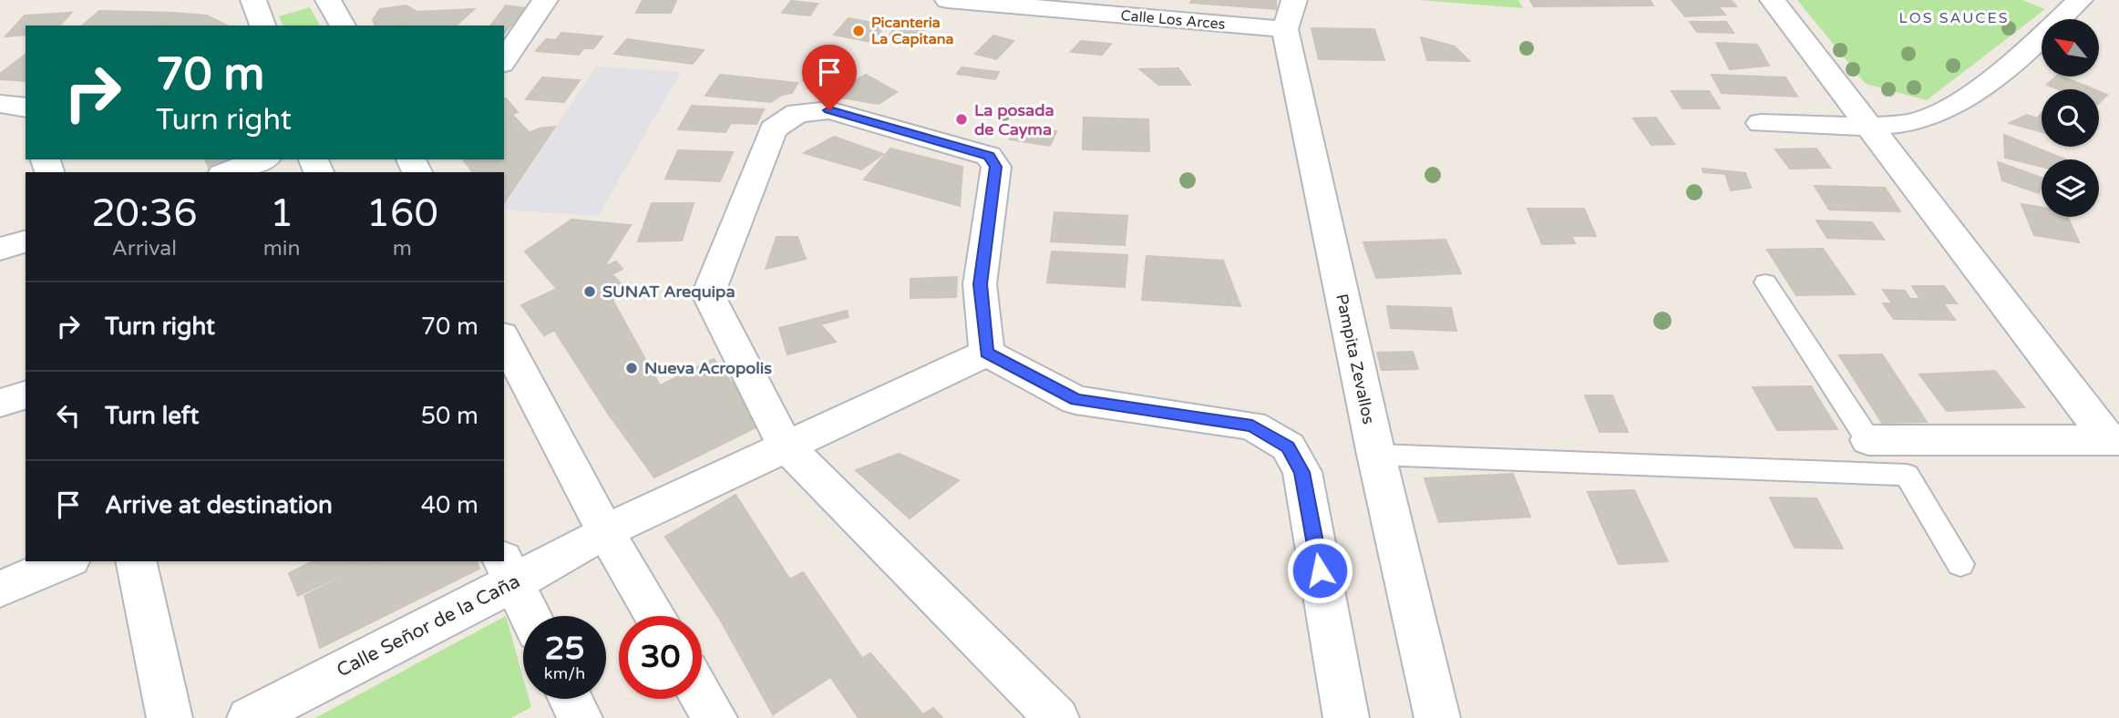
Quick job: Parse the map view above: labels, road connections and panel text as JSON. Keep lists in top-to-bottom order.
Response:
{
  "streets": {
    "street": ["Calle Los Arces", "Pampita Zevallos", "Calle Señor de la Caña"]
  },
  "crossings": [
    ["Calle Los Arces", "Pampita Zevallos"]
  ],
  "districts": ["LOS SAUCES"],
  "places": [
    "Picanteria La Capitana",
    "La posada de Cayma",
    "SUNAT Arequipa",
    "Nueva Acropolis"
  ],
  "north": "top left",
  "page": {
    "turn": ["70 m", "Turn right"],
    "eta": [
      "20:36",
      "Arrival",
      "1",
      "min",
      "160",
      "m"
    ],
    "list": [
      {
        "name": "Turn right",
        "value": "70 m"
      },
      {
        "name": "Turn left",
        "value": "50 m"
      },
      {
        "name": "Arrive at destination",
        "value": "40 m"
      }
    ],
    "speed": "25 km/h",
    "limit": "30"
  }
}
